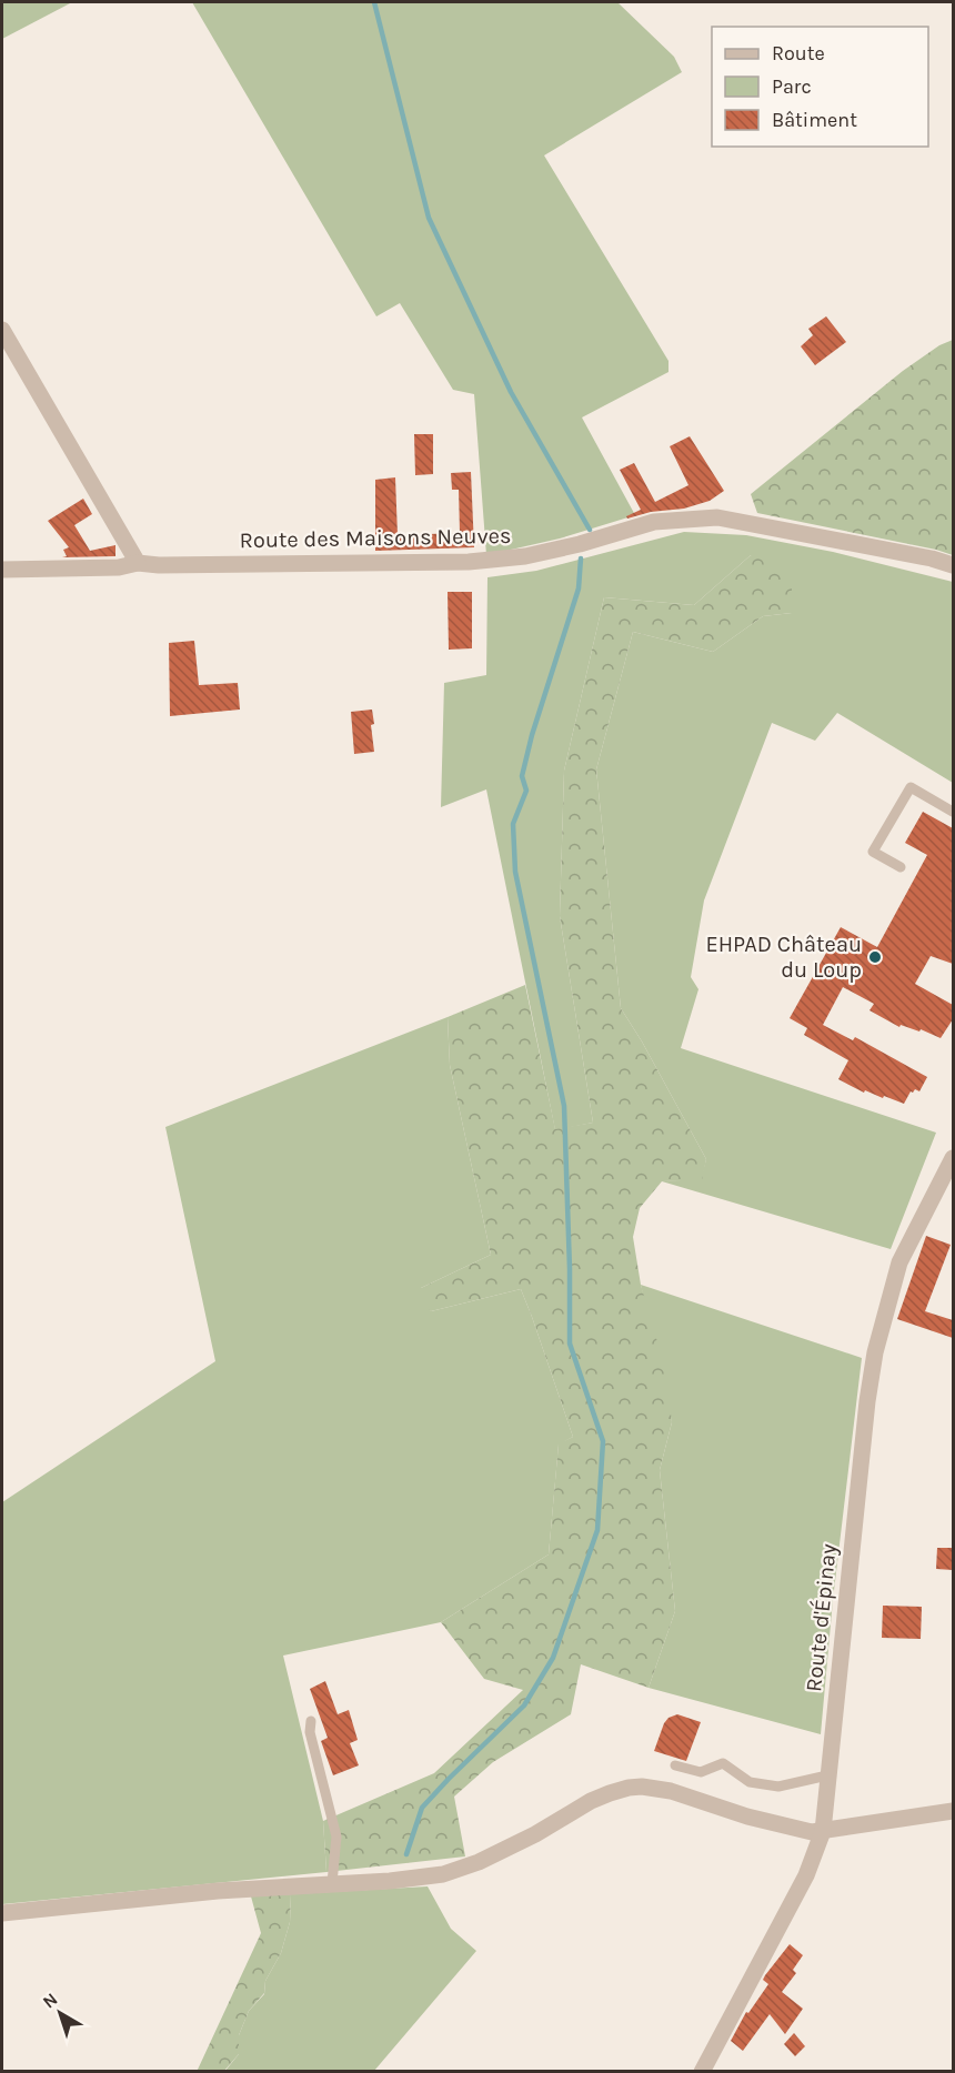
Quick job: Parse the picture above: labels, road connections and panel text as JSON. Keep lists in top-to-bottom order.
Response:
{
  "streets": {
    "street": ["Route des Maisons Neuves", "Route d'Épinay"]
  },
  "places": ["EHPAD Château du Loup"],
  "legend": ["Route", "Parc", "Bâtiment"],
  "north": "top left"
}
